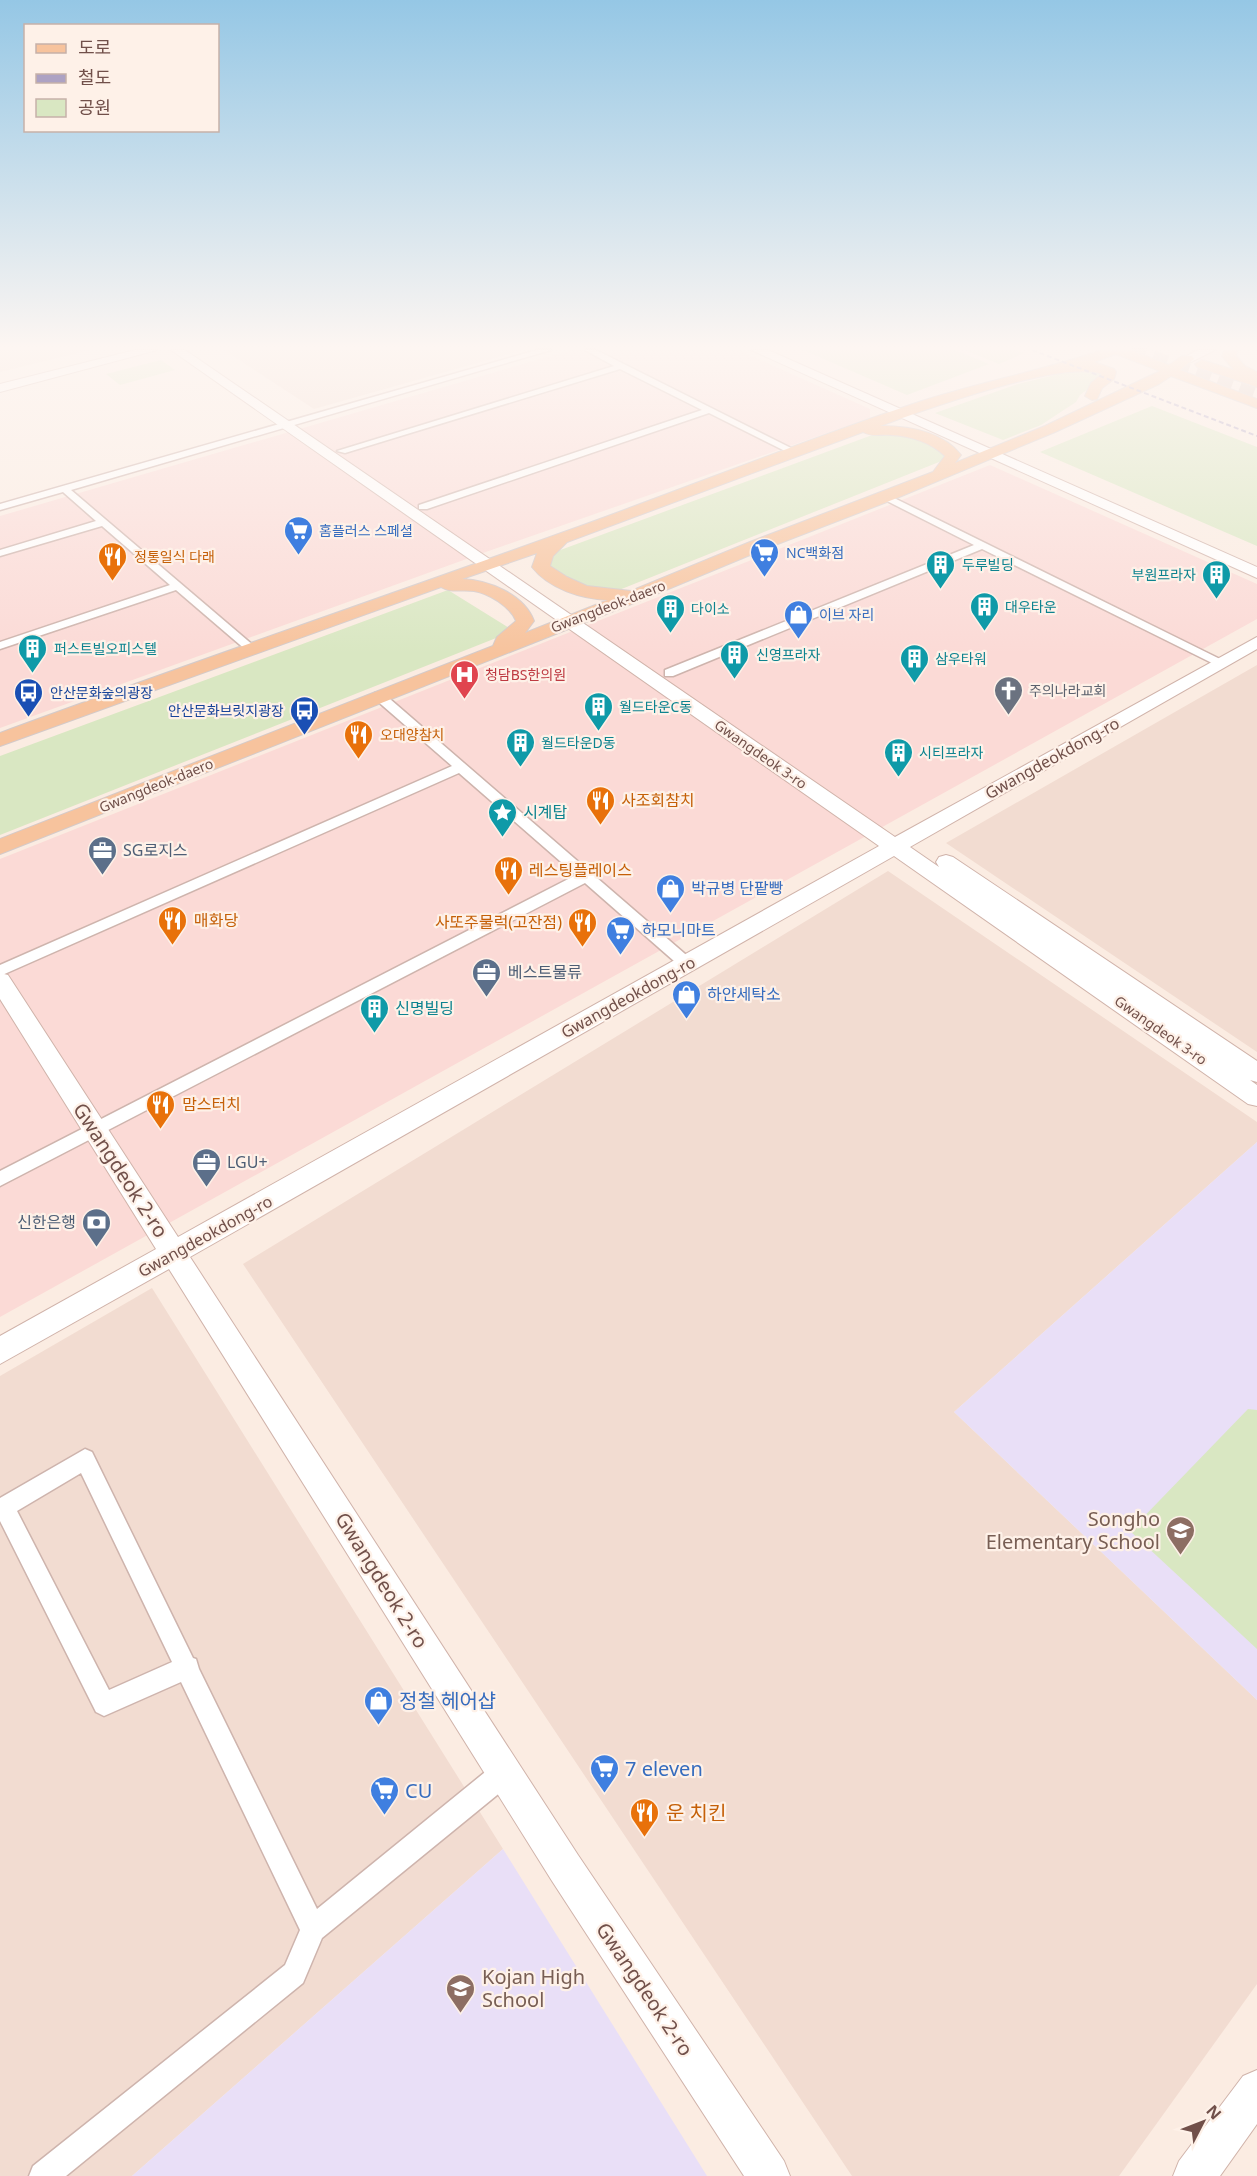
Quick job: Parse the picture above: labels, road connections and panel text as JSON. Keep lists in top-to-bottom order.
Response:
{
  "streets": {
    "main road": ["Gwangdeok-daero"],
    "street": ["Gwangdeok 3-ro", "Gwangdeokdong-ro", "Gwangdeok 2-ro"]
  },
  "crossings": [
    ["Gwangdeok-daero", "Gwangdeok 3-ro"],
    ["Gwangdeok 3-ro", "Gwangdeokdong-ro"],
    ["Gwangdeokdong-ro", "Gwangdeok 2-ro"]
  ],
  "places": {
    "supermarket": [
      "홈플러스 스페셜",
      "NC백화점",
      "하모니마트",
      "7 eleven",
      "CU"
    ],
    "restaurant": [
      "정통일식 다래",
      "오대양참치",
      "사조회참치",
      "레스팅플레이스",
      "매화당",
      "사또주물럭(고잔점)",
      "맘스터치",
      "운 치킨"
    ],
    "building": [
      "두루빌딩",
      "부원프라자",
      "대우타운",
      "다이소",
      "퍼스트빌오피스텔",
      "신영프라자",
      "삼우타워",
      "월드타운C동",
      "월드타운D동",
      "시티프라자",
      "신명빌딩"
    ],
    "shop": [
      "이브 자리",
      "박규병 단팥빵",
      "하얀세탁소",
      "정철 헤어샵"
    ],
    "hospital": ["청담BS한의원"],
    "church": ["주의나라교회"],
    "bus stop": ["안산문화숲의광장", "안산문화브릿지광장"],
    "place": ["시계탑"],
    "office": ["SG로지스", "베스트물류", "LGU+"],
    "bank": ["신한은행"],
    "school or university": ["Songho Elementary School", "Kojan High School"]
  },
  "legend": ["도로", "철도", "공원"],
  "north": "top right"
}
